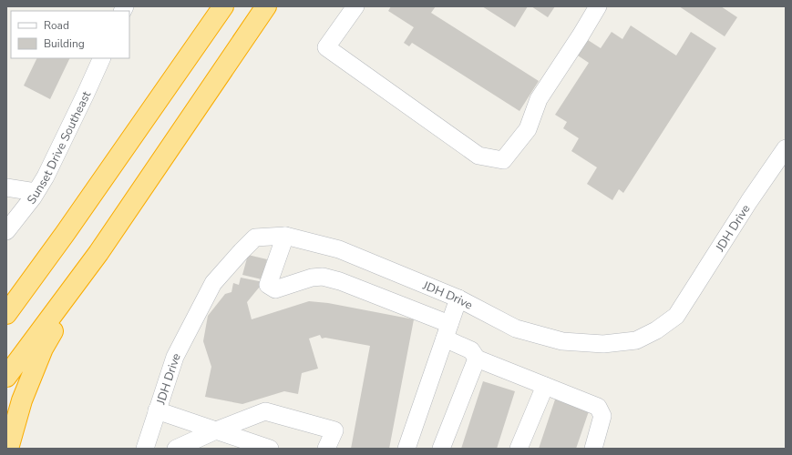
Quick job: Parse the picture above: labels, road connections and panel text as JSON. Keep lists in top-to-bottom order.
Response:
{
  "streets": {
    "street": ["Sunset Drive Southeast", "JDH Drive"]
  },
  "legend": ["Road", "Building"]
}
